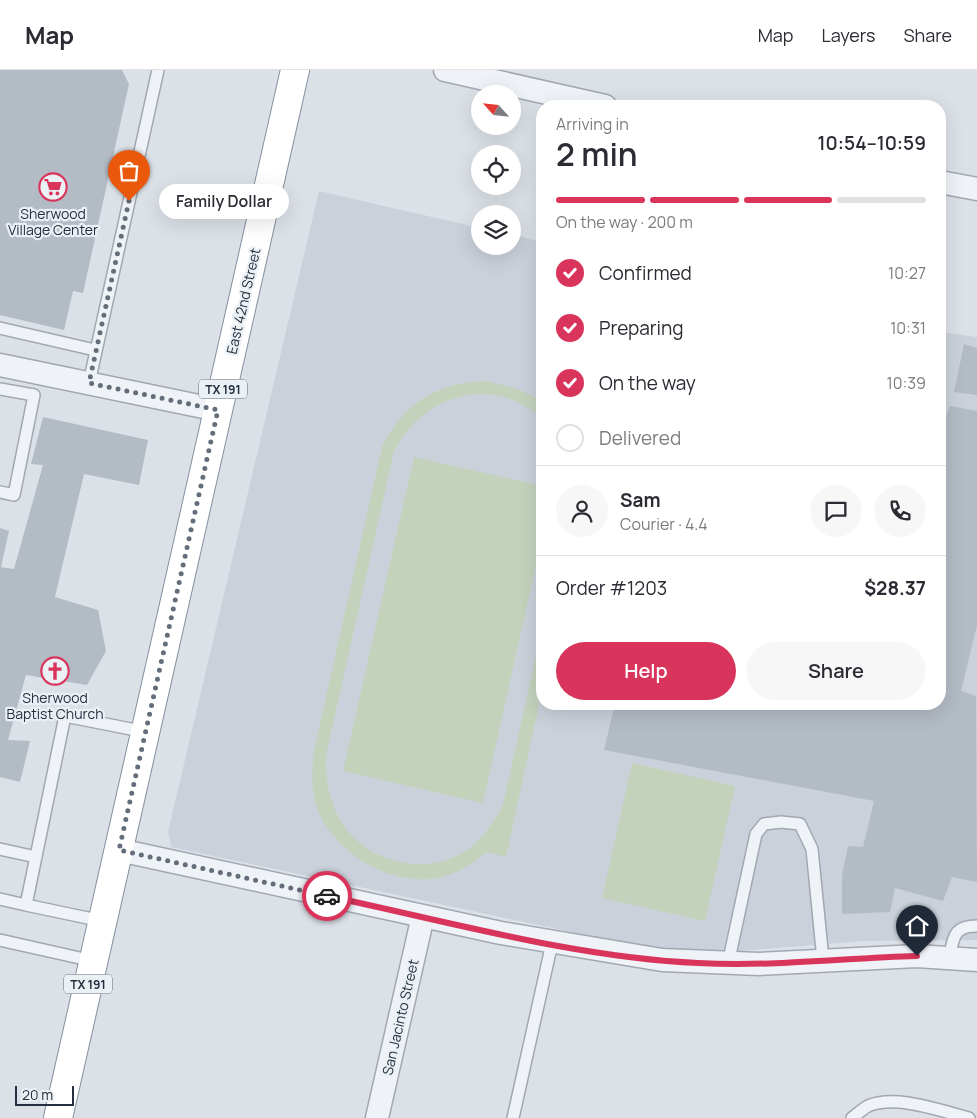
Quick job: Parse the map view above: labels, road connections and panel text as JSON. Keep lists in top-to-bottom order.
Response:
{
  "streets": {
    "highway": ["East 42nd Street", "TX 191"],
    "street": ["San Jacinto Street"]
  },
  "places": {
    "supermarket": ["Sherwood Village Center"],
    "other": ["Family Dollar"],
    "church": ["Sherwood Baptist Church"]
  },
  "scale_bar": "20 m",
  "north": "top left",
  "page": {
    "header": "Map",
    "nav": ["Map", "Layers", "Share"],
    "heading": ["2 min", "Arriving in", "10:54–10:59"],
    "panel": [
      "Sam",
      "Courier · 4.4",
      "Order #1203",
      "$28.37"
    ],
    "bubble": "Family Dollar",
    "bar": "On the way · 200 m",
    "list": [
      ["Confirmed", "10:27"],
      ["Preparing", "10:31"],
      ["On the way", "10:39"],
      "Delivered"
    ],
    "buttons": ["Help", "Share"],
    "scale": "20 m"
  }
}
